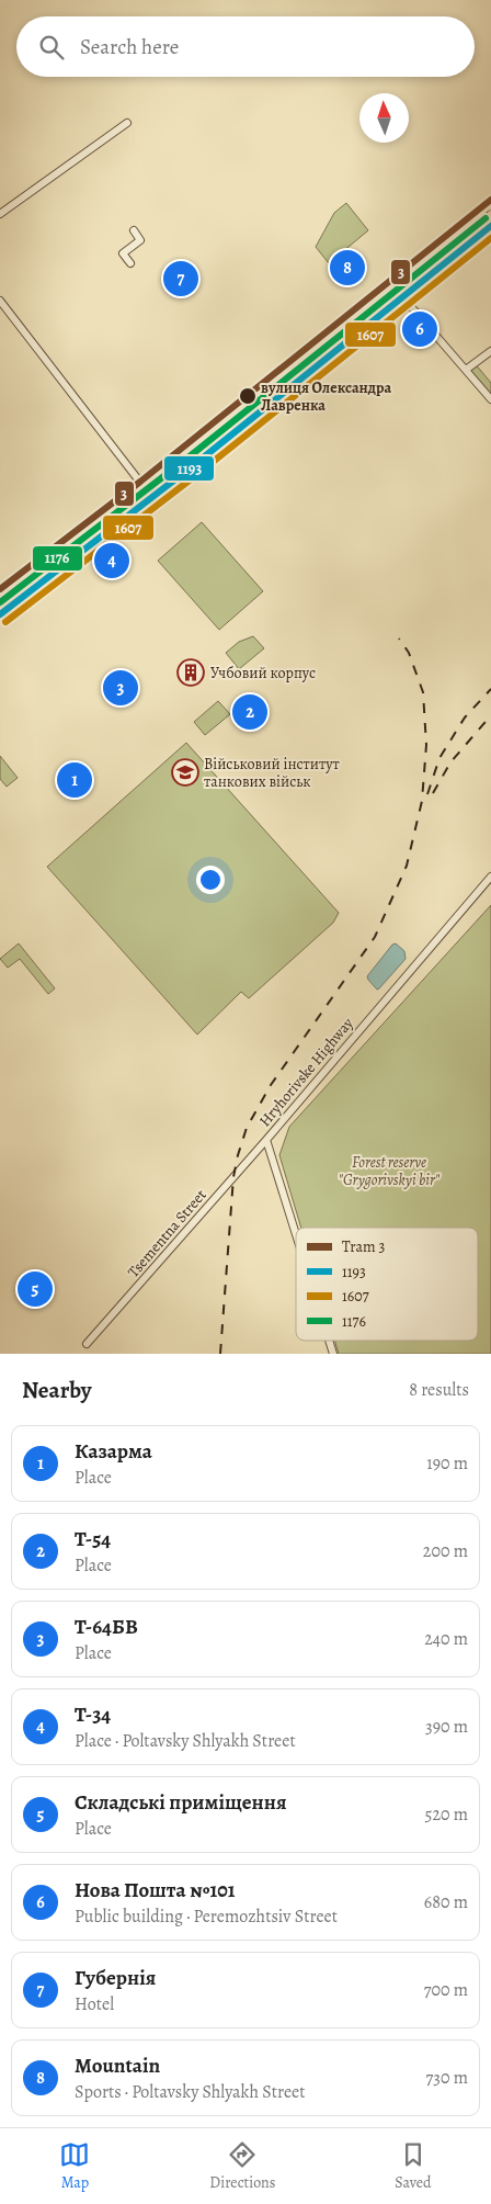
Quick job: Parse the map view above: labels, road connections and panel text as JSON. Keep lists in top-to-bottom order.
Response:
{
  "streets": {
    "street": ["Hryhorivske Highway", "Tsementna Street"]
  },
  "crossings": [
    ["Hryhorivske Highway", "Tsementna Street"]
  ],
  "parks": ["Forest reserve \"Grygorivskyi bir\""],
  "places": {
    "other": ["вулиця Олександра Лавренка"],
    "building": ["Учбовий корпус"],
    "school or university": ["Військовий інститут танкових військ"]
  },
  "lines": [
    "tram line 3",
    "transit line 1176",
    "transit line 1193",
    "transit line 1607"
  ],
  "legend": [
    "Tram 3",
    "1193",
    "1607",
    "1176"
  ],
  "north": "top",
  "page": {
    "search": "Search here",
    "pins": [
      "8",
      "7",
      "6",
      "4",
      "3",
      "2",
      "1",
      "5"
    ],
    "heading": ["Nearby", "8 results"],
    "list": [
      {
        "mark": "1",
        "name": "Казарма",
        "note": "Place",
        "value": "190 m"
      },
      {
        "mark": "2",
        "name": "Т-54",
        "note": "Place",
        "value": "200 m"
      },
      {
        "mark": "3",
        "name": "Т-64БВ",
        "note": "Place",
        "value": "240 m"
      },
      {
        "mark": "4",
        "name": "T-34",
        "note": "Place · Poltavsky Shlyakh Street",
        "value": "390 m"
      },
      {
        "mark": "5",
        "name": "Складські приміщення",
        "note": "Place",
        "value": "520 m"
      },
      {
        "mark": "6",
        "name": "Нова Пошта №101",
        "note": "Public building · Peremozhtsiv Street",
        "value": "680 m"
      },
      {
        "mark": "7",
        "name": "Губернія",
        "note": "Hotel",
        "value": "700 m"
      },
      {
        "mark": "8",
        "name": "Mountain",
        "note": "Sports · Poltavsky Shlyakh Street",
        "value": "730 m"
      }
    ],
    "nav": ["Map", "Directions", "Saved"]
  }
}
